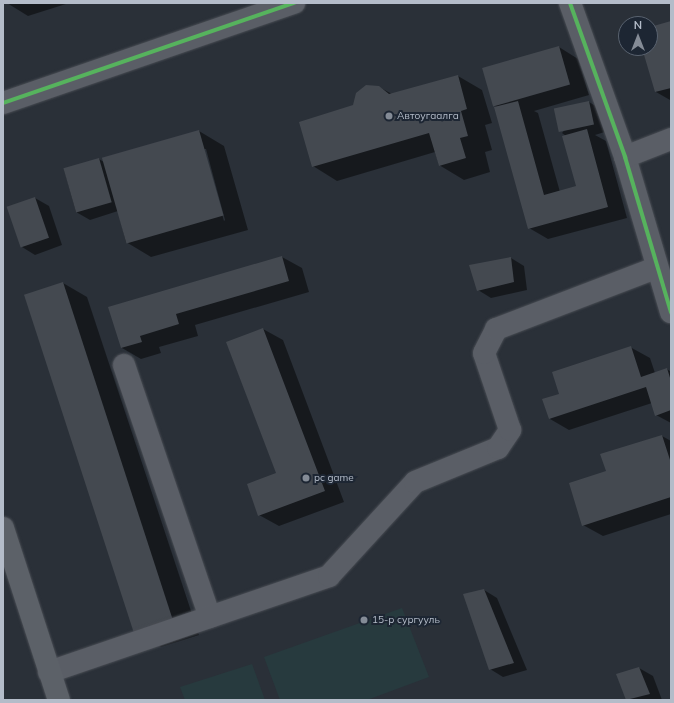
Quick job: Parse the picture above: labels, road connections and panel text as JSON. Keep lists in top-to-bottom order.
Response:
{
  "places": ["Автоугаалга", "pc game", "15-р сургууль"],
  "north": "top"
}
